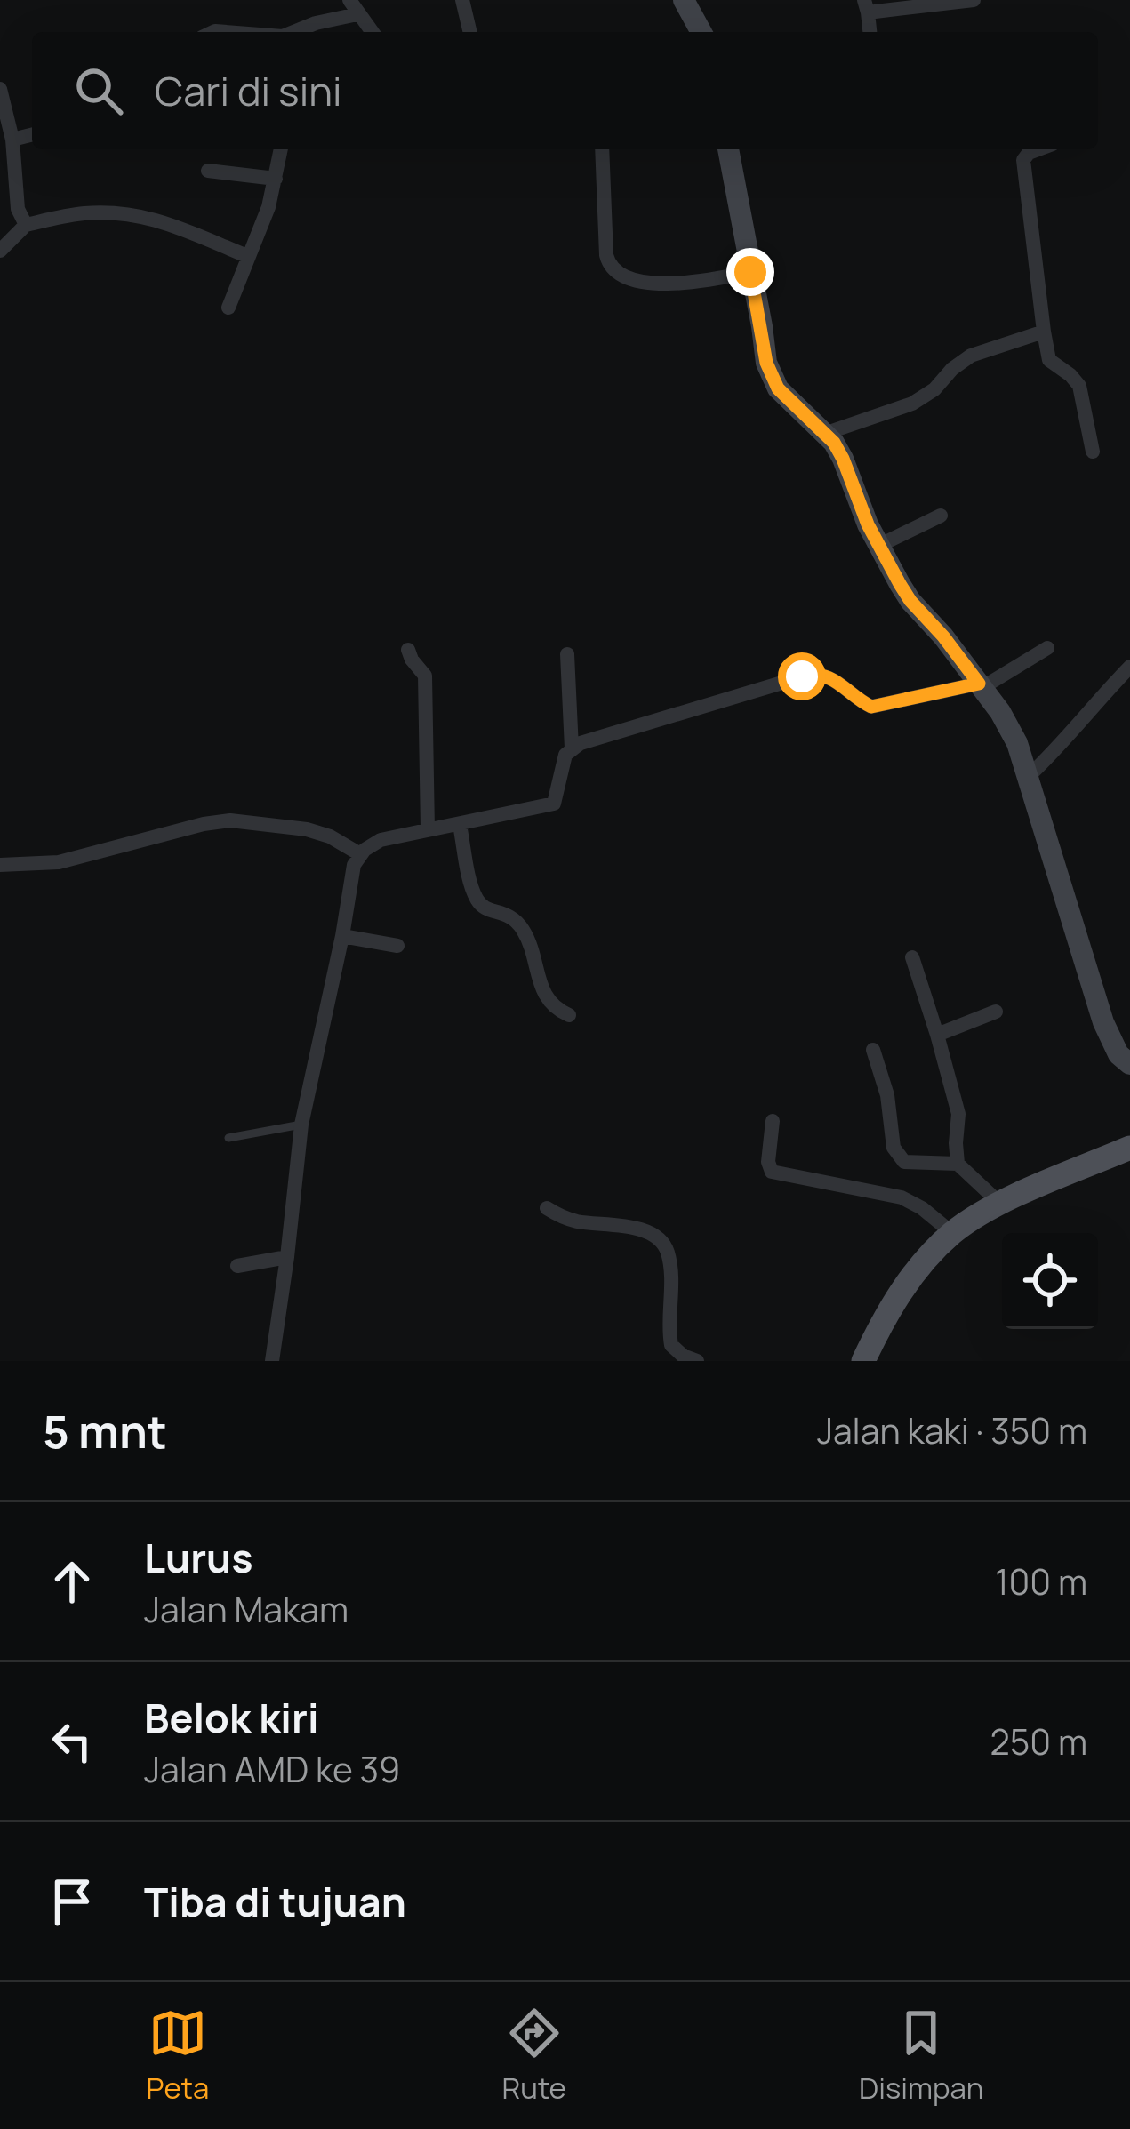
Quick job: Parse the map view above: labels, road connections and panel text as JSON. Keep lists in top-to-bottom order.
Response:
{
  "page": {
    "search": "Cari di sini",
    "heading": ["5 mnt", "Jalan kaki · 350 m"],
    "list": [
      ["Lurus", "Jalan Makam", "100 m"],
      ["Belok kiri", "Jalan AMD ke 39", "250 m"],
      "Tiba di tujuan"
    ],
    "nav": ["Peta", "Rute", "Disimpan"]
  }
}
